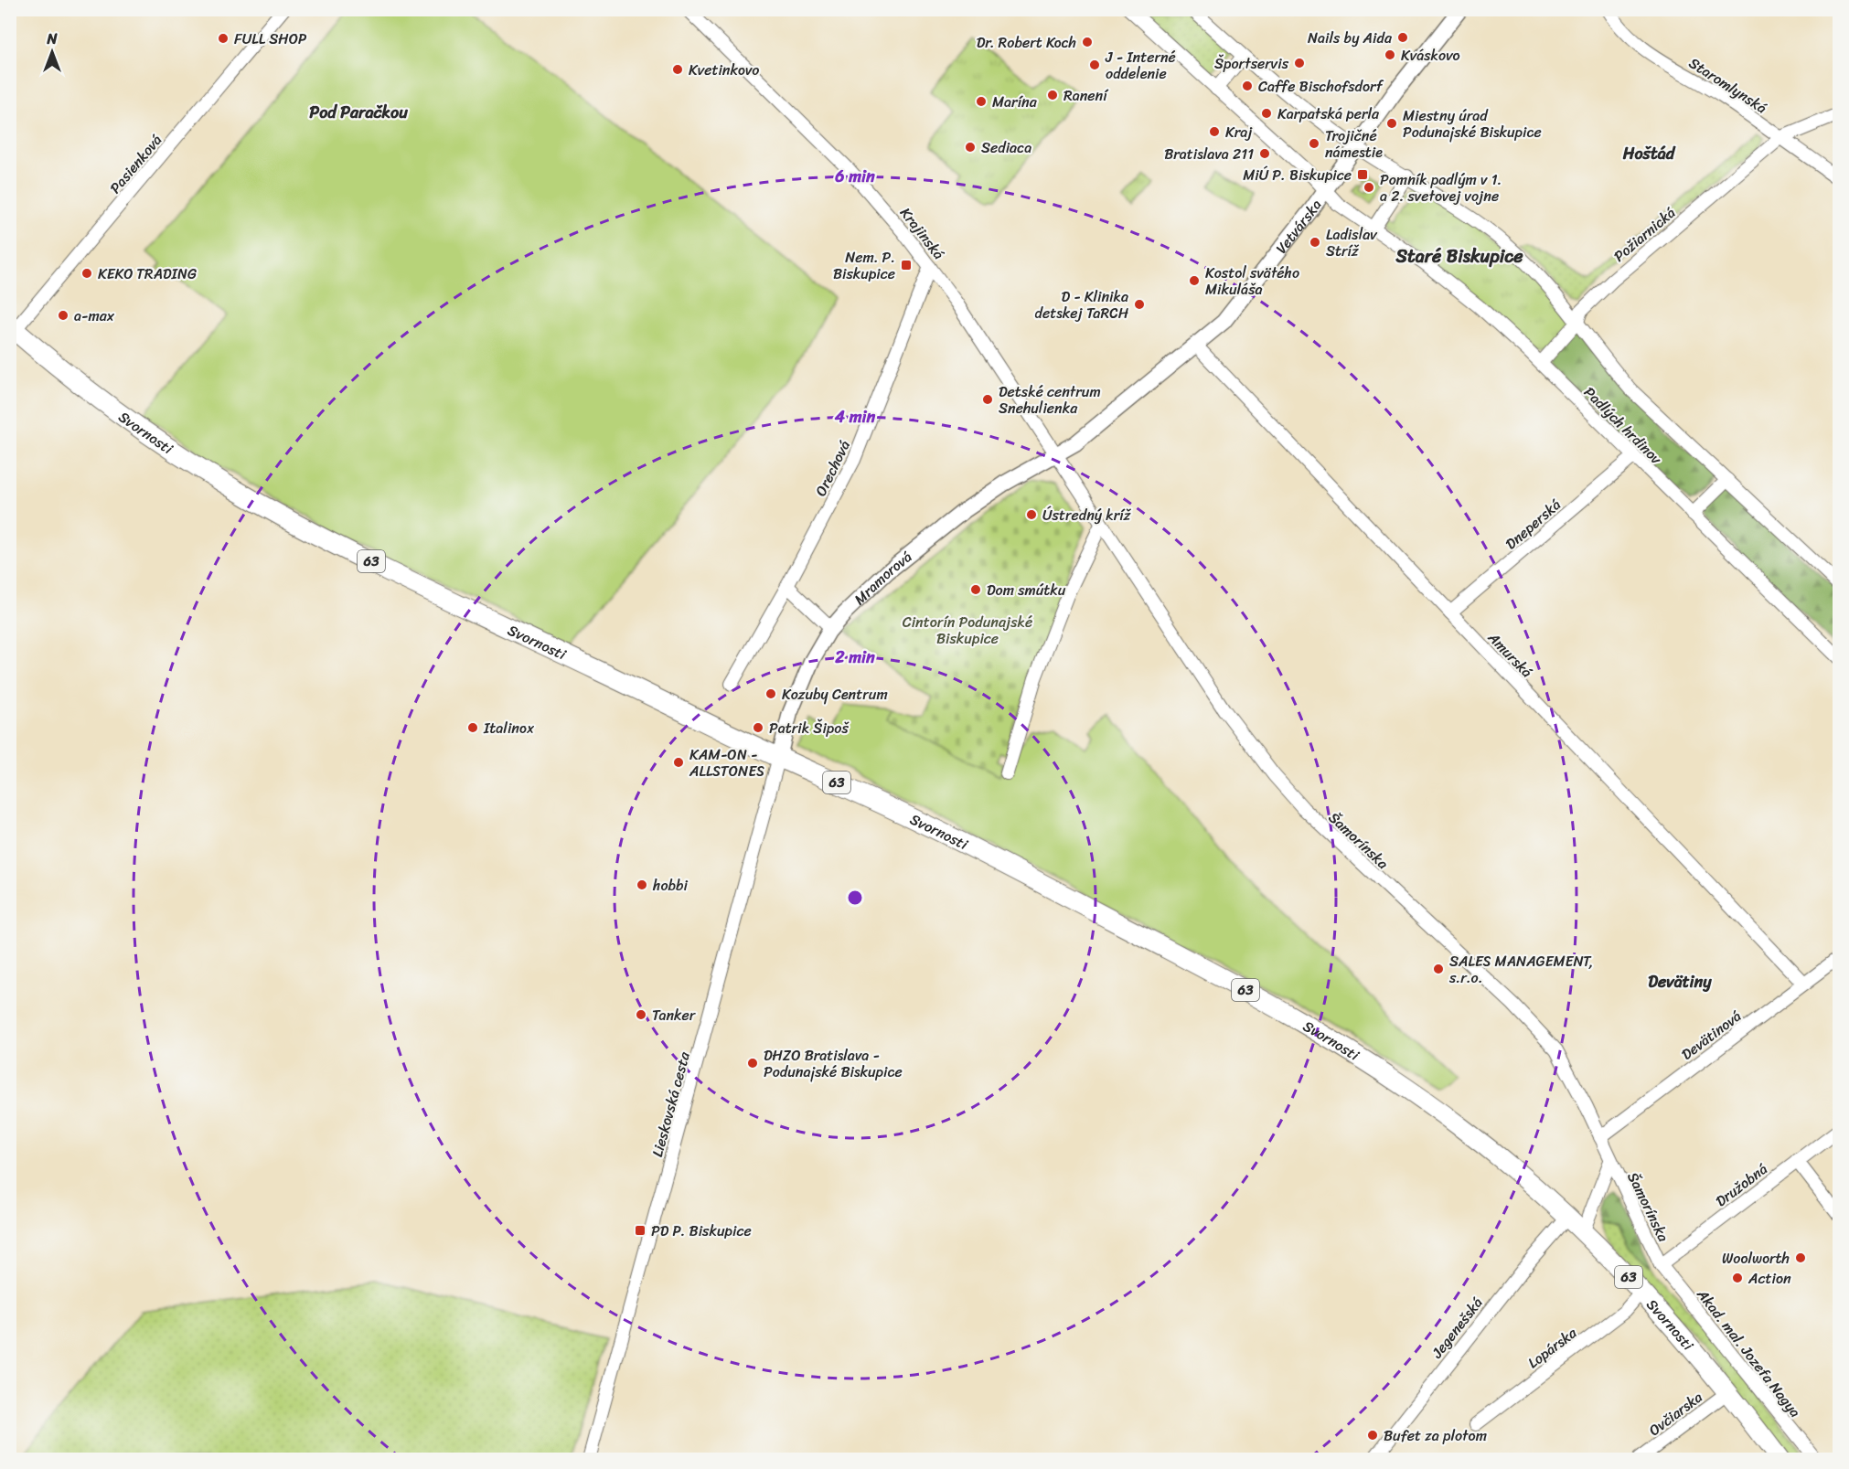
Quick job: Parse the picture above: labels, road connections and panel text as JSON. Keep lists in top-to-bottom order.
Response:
{
  "streets": {
    "main road": ["Svornosti", "63"],
    "street": [
      "Staromlynská",
      "Pasienková",
      "Vetvárska",
      "Krajinská",
      "Požiarnická",
      "Padlých hrdinov",
      "Orechová",
      "Dneperská",
      "Mramorová",
      "Amurská",
      "Šamorínska",
      "Devätinová",
      "Lieskovská cesta",
      "Družobná",
      "Jegenešská",
      "Lopárska",
      "Akad. mal. Jozefa Nagya",
      "Ovčiarska"
    ]
  },
  "crossings": [
    ["Staromlynská", "Požiarnická"],
    ["Pasienková", "Svornosti"],
    ["Vetvárska", "Krajinská"],
    ["Vetvárska", "Mramorová"],
    ["Vetvárska", "Amurská"],
    ["Vetvárska", "Šamorínska"],
    ["Krajinská", "Orechová"],
    ["Krajinská", "Mramorová"],
    ["Krajinská", "Šamorínska"],
    ["Požiarnická", "Padlých hrdinov"],
    ["Padlých hrdinov", "Dneperská"],
    ["Svornosti", "Mramorová"],
    ["Svornosti", "Šamorínska"],
    ["Svornosti", "Lieskovská cesta"],
    ["Svornosti", "Jegenešská"],
    ["Svornosti", "Lopárska"],
    ["Svornosti", "Ovčiarska"],
    ["Dneperská", "Amurská"],
    ["Mramorová", "Šamorínska"],
    ["Mramorová", "Lieskovská cesta"],
    ["Amurská", "Devätinová"],
    ["Šamorínska", "Devätinová"],
    ["Šamorínska", "Družobná"],
    ["Šamorínska", "Akad. mal. Jozefa Nagya"],
    ["Družobná", "Akad. mal. Jozefa Nagya"]
  ],
  "districts": [
    "Pod Paračkou",
    "Hoštád",
    "Staré Biskupice",
    "Devätiny"
  ],
  "parks": ["Cintorín Podunajské Biskupice"],
  "places": {
    "other": [
      "Nails by Aida",
      "FULL SHOP",
      "Dr. Robert Koch",
      "Kváskovo",
      "Športservis",
      "J - Interné oddelenie",
      "Kvetinkovo",
      "Caffe Bischofsdorf",
      "Ranení",
      "Marína",
      "Karpatská perla",
      "Miestny úrad Podunajské Biskupice",
      "Kraj",
      "Trojičné námestie",
      "Sediaca",
      "Bratislava 211",
      "Pomník padlým v 1. a 2. svetovej vojne",
      "Ladislav Stríž",
      "KEKO TRADING",
      "Kostol svätého Mikuláša",
      "D - Klinika detskej TaRCH",
      "a-max",
      "Detské centrum Snehulienka",
      "Ústredný kríž",
      "Dom smútku",
      "Kozuby Centrum",
      "Italinox",
      "Patrik Šipoš",
      "KAM-ON - ALLSTONES",
      "hobbi",
      "SALES MANAGEMENT, s.r.o.",
      "Tanker",
      "DHZO Bratislava - Podunajské Biskupice",
      "Woolworth",
      "Action",
      "Bufet za plotom"
    ],
    "transit": ["MiÚ P. Biskupice", "Nem. P. Biskupice", "PD P. Biskupice"]
  },
  "north": "top",
  "rings": ["6 min", "4 min", "2 min"]
}
